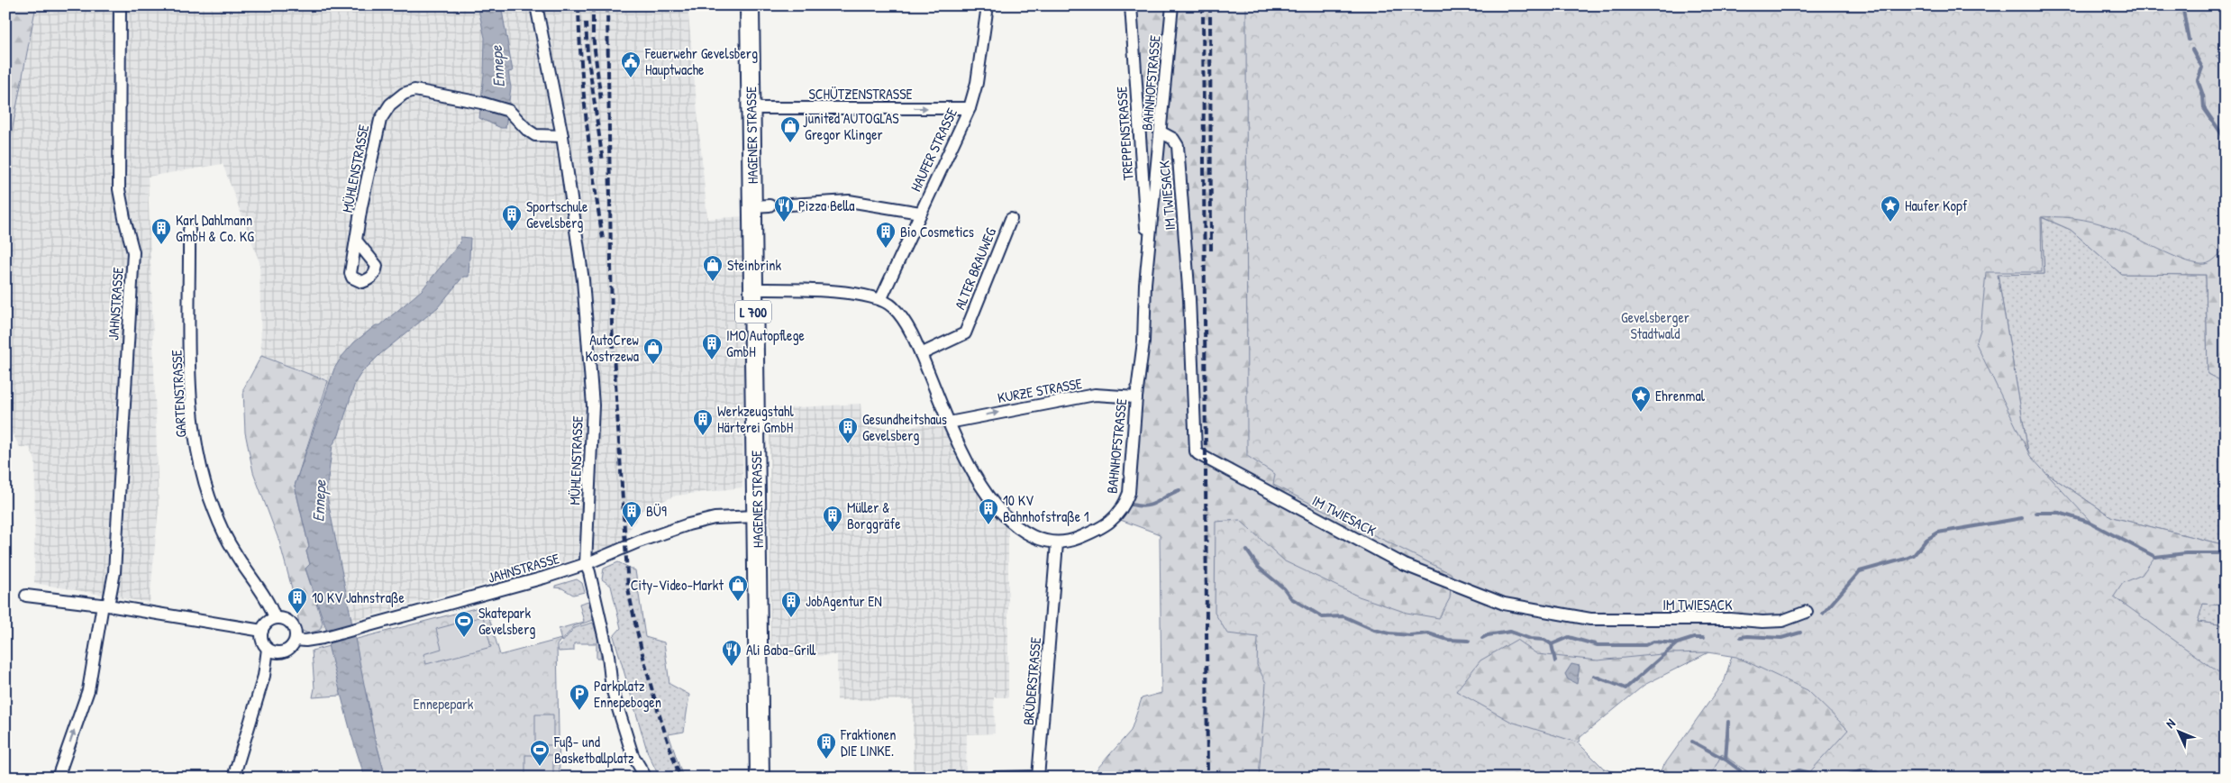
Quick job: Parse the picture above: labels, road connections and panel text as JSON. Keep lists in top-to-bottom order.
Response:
{
  "streets": {
    "main road": ["HAGENER STRASSE", "L 700"],
    "street": [
      "BAHNHOFSTRASSE",
      "SCHÜTZENSTRASSE",
      "TREPPENSTRASSE",
      "HAUFER STRASSE",
      "MÜHLENSTRASSE",
      "IM TWIESACK",
      "ALTER BRAUWEG",
      "JAHNSTRASSE",
      "KURZE STRASSE",
      "GARTENSTRASSE",
      "BRÜDERSTRASSE"
    ]
  },
  "crossings": [
    ["BAHNHOFSTRASSE", "TREPPENSTRASSE"],
    ["BAHNHOFSTRASSE", "IM TWIESACK"],
    ["BAHNHOFSTRASSE", "KURZE STRASSE"],
    ["BAHNHOFSTRASSE", "BRÜDERSTRASSE"],
    ["SCHÜTZENSTRASSE", "HAGENER STRASSE"],
    ["SCHÜTZENSTRASSE", "HAUFER STRASSE"],
    ["HAGENER STRASSE", "JAHNSTRASSE"],
    ["MÜHLENSTRASSE", "JAHNSTRASSE"],
    ["JAHNSTRASSE", "GARTENSTRASSE"]
  ],
  "one_way": ["KURZE STRASSE"],
  "water": ["Ennepe"],
  "parks": ["Gevelsberger Stadtwald", "Ennepepark"],
  "places": {
    "public building": ["Feuerwehr Gevelsberg Hauptwache"],
    "shop": [
      "junited AUTOGLAS Gregor Klinger",
      "Steinbrink",
      "AutoCrew Kostrzewa",
      "City-Video-Markt"
    ],
    "restaurant": ["Pizza Bella", "Ali Baba-Grill"],
    "place": ["Haufer Kopf", "Ehrenmal"],
    "building": [
      "Sportschule Gevelsberg",
      "Karl Dahlmann GmbH & Co. KG",
      "Bio Cosmetics",
      "IMO Autopflege GmbH",
      "Werkzeugstahl Härterei GmbH",
      "Gesundheitshaus Gevelsberg",
      "10 KV Bahnhofstraße 1",
      "BÜ9",
      "Müller & Borggräfe",
      "10 KV Jahnstraße",
      "JobAgentur EN",
      "Fraktionen DIE LINKE."
    ],
    "sports": ["Skatepark Gevelsberg", "Fuß- und Basketballplatz"],
    "parking": ["Parkplatz Ennepebogen"]
  },
  "north": "top left"
}
